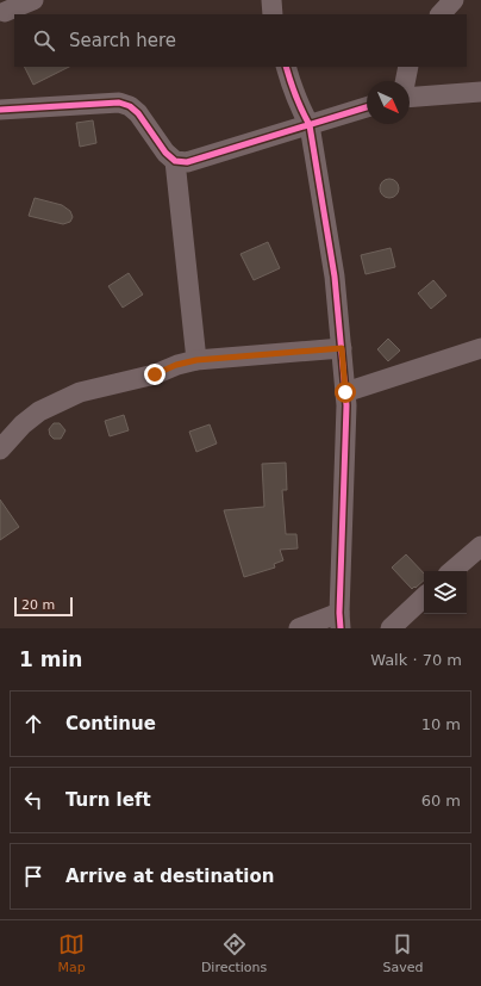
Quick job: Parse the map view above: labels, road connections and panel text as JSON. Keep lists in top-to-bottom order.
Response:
{
  "scale_bar": "20 m",
  "north": "bottom right",
  "page": {
    "search": "Search here",
    "scale": "20 m",
    "heading": ["1 min", "Walk · 70 m"],
    "list": [
      ["Continue", "10 m"],
      ["Turn left", "60 m"],
      "Arrive at destination"
    ],
    "nav": ["Map", "Directions", "Saved"]
  }
}
